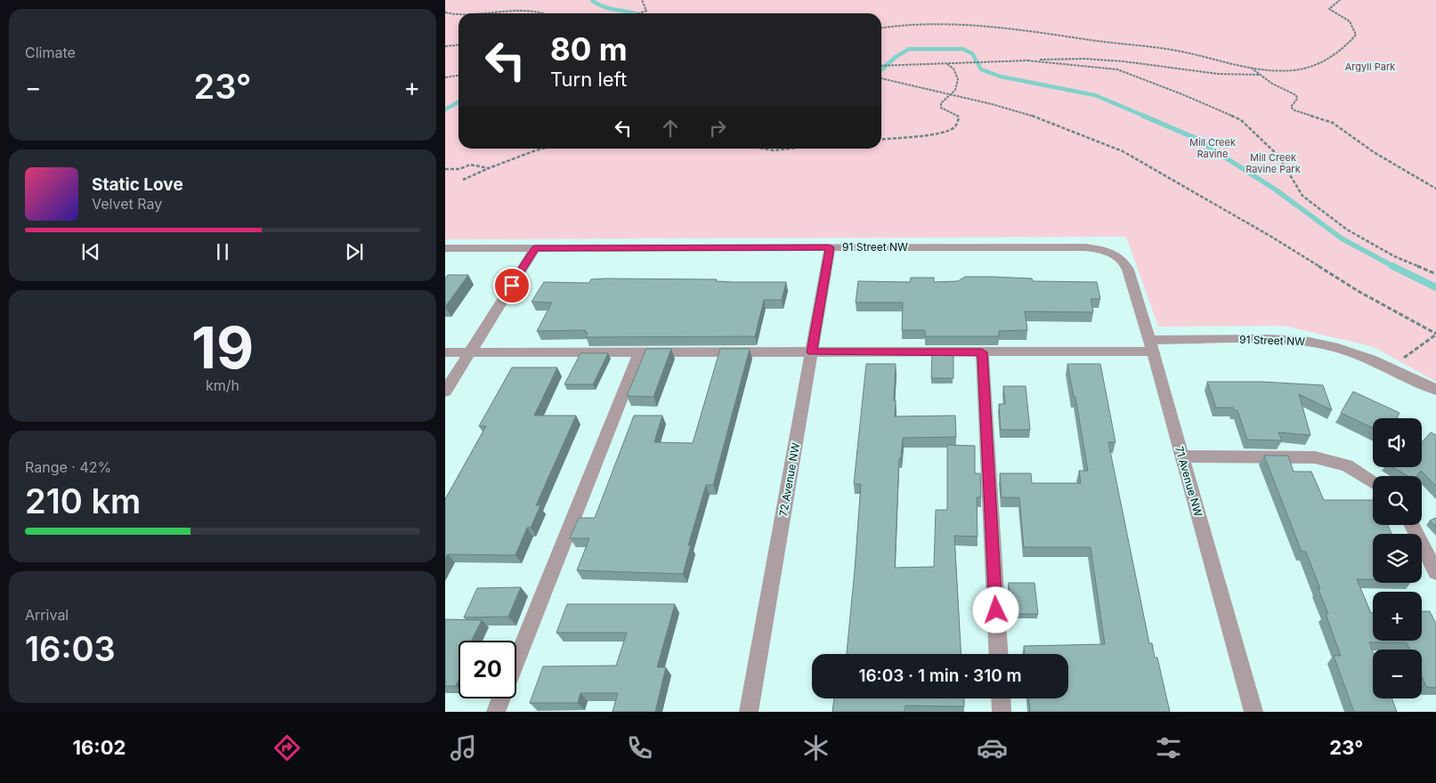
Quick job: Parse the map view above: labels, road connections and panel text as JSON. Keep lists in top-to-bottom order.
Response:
{
  "streets": {
    "street": ["91 Street NW", "72 Avenue NW", "71 Avenue NW"]
  },
  "crossings": [
    ["91 Street NW", "72 Avenue NW"],
    ["91 Street NW", "71 Avenue NW"]
  ],
  "parks": ["Argyll Park", "Mill Creek Ravine", "Mill Creek Ravine Park"],
  "page": {
    "tile": [
      "Climate",
      ["19", "km/h"],
      ["Range · 42%", "210 km"],
      ["Arrival", "16:03"]
    ],
    "turn": ["80 m", "Turn left"],
    "heat": ["−", "23°", "+"],
    "song": ["Static Love", "Velvet Ray"],
    "map_buttons": ["+", "−"],
    "limit": "20",
    "trip": "16:03 · 1 min · 310 m",
    "tabs": ["16:02", "23°"]
  }
}
